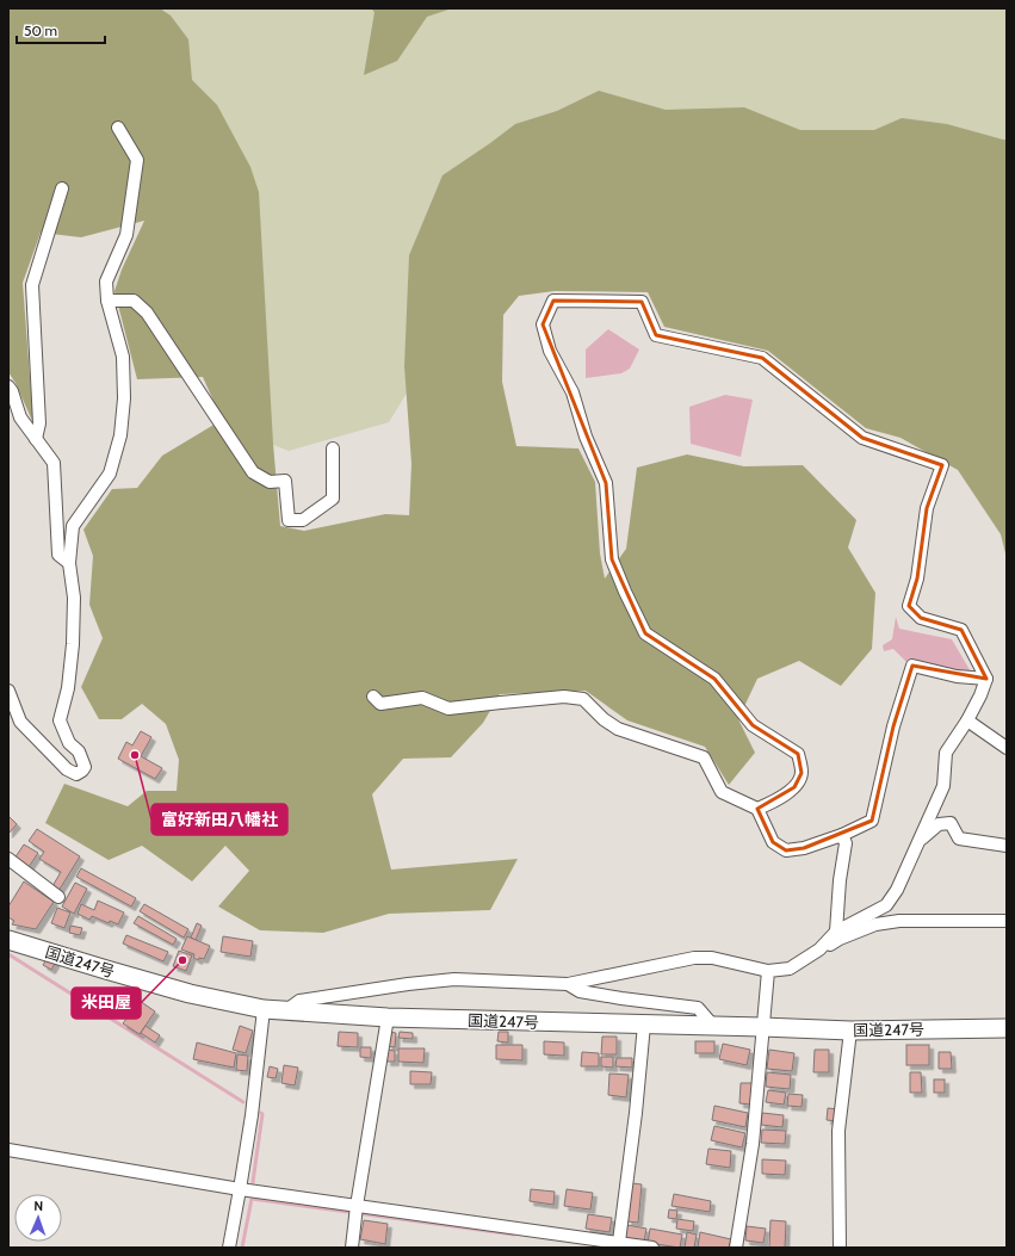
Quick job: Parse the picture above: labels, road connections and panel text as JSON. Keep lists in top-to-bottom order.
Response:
{
  "streets": {
    "highway": ["国道247号"]
  },
  "places": ["富好新田八幡社", "米田屋"],
  "scale_bar": "50 m",
  "north": "top"
}
